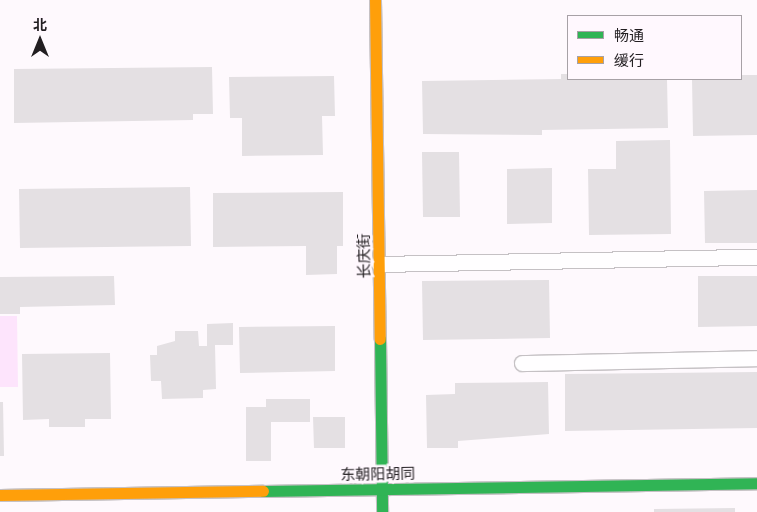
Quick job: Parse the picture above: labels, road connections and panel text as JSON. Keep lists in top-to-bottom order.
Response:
{
  "streets": {
    "street": ["长庆街", "东朝阳胡同"]
  },
  "crossings": [
    ["长庆街", "东朝阳胡同"]
  ],
  "legend": ["畅通", "缓行"],
  "north": "top"
}
